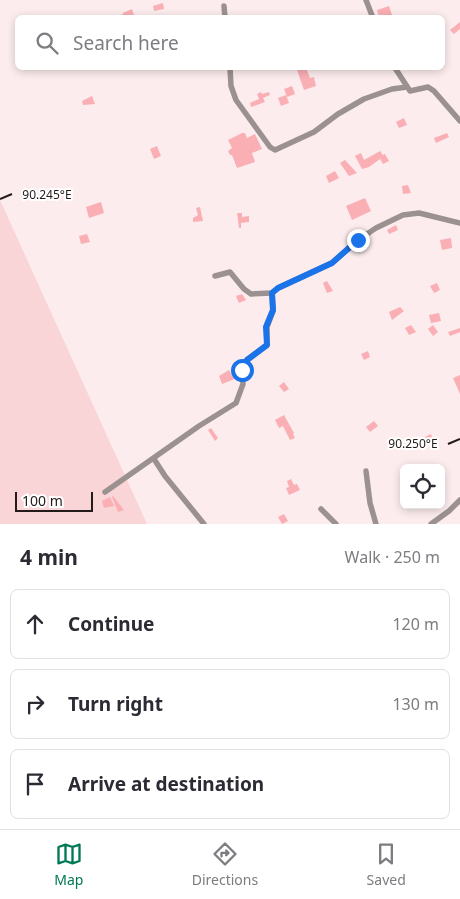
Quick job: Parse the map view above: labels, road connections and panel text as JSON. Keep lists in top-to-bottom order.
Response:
{
  "scale_bar": "100 m",
  "page": {
    "search": "Search here",
    "scale": "100 m",
    "heading": ["4 min", "Walk · 250 m"],
    "list": [
      ["Continue", "120 m"],
      ["Turn right", "130 m"],
      "Arrive at destination"
    ],
    "nav": ["Map", "Directions", "Saved"]
  },
  "coordinates": ["90.245°E", "90.250°E"]
}
